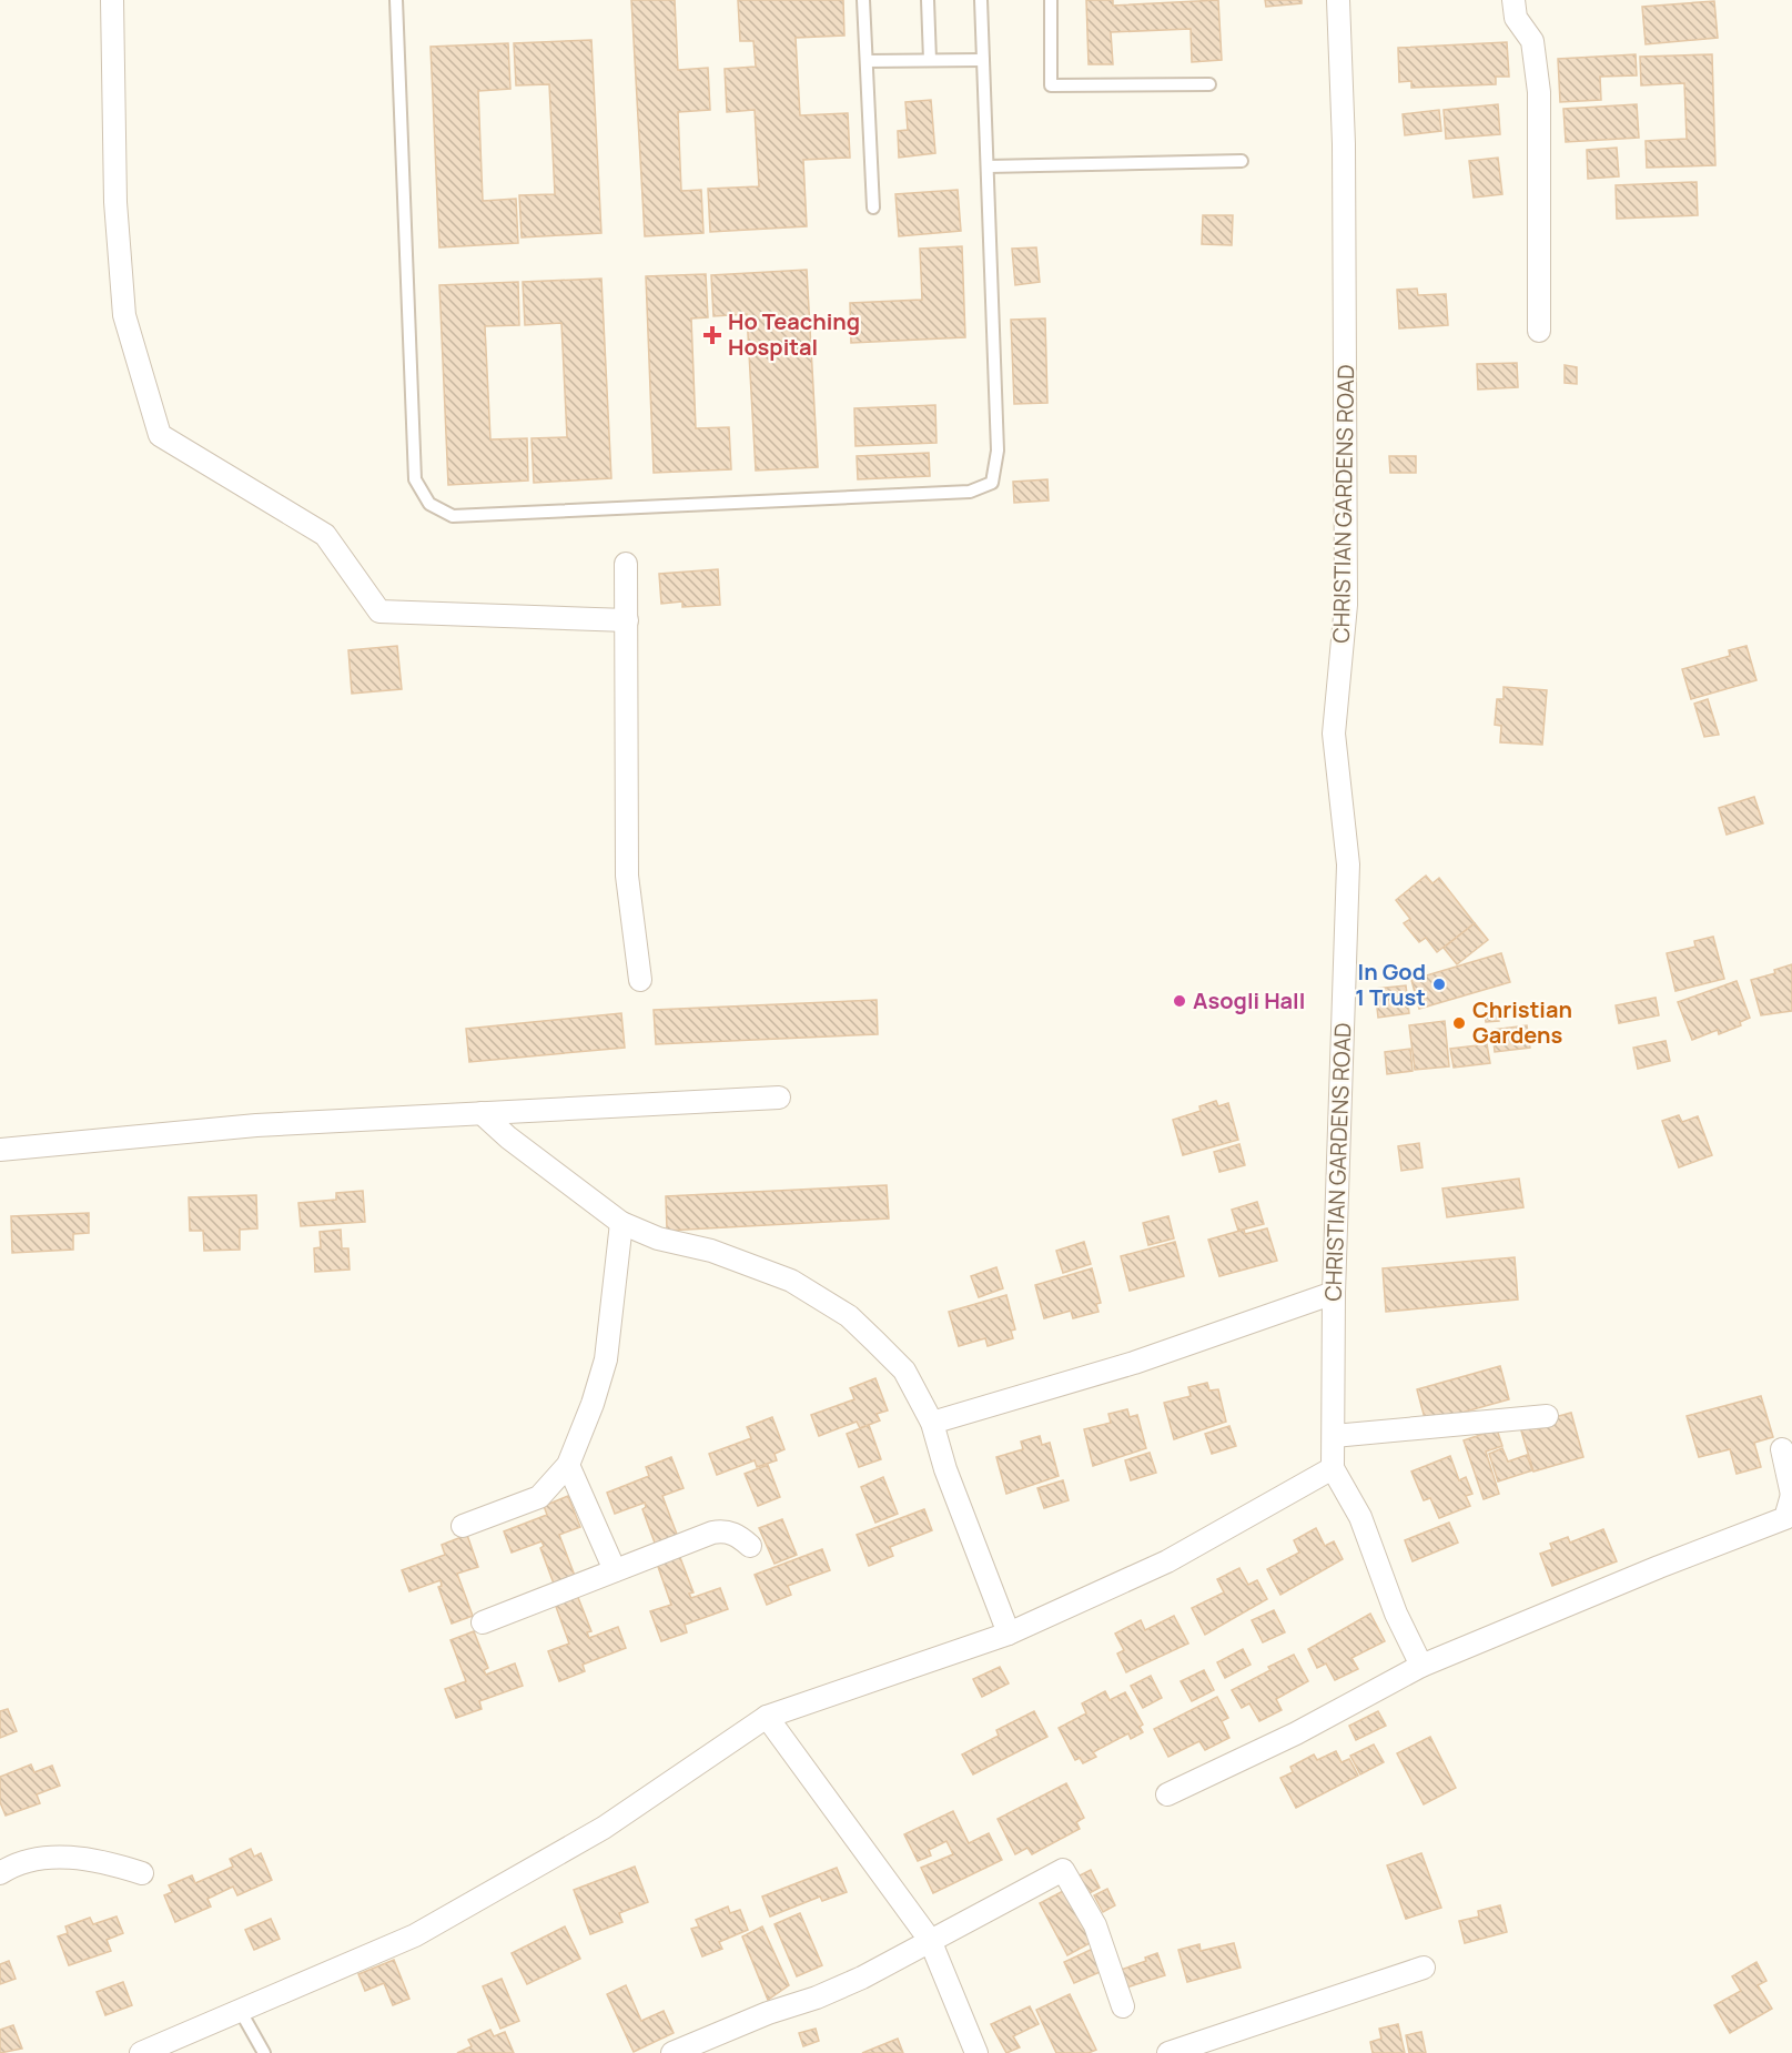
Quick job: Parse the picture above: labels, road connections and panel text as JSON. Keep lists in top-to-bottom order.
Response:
{
  "streets": {
    "street": ["CHRISTIAN GARDENS ROAD"]
  },
  "places": {
    "health": ["Ho Teaching Hospital"],
    "other": ["In God 1 Trust", "Asogli Hall", "Christian Gardens"]
  }
}
